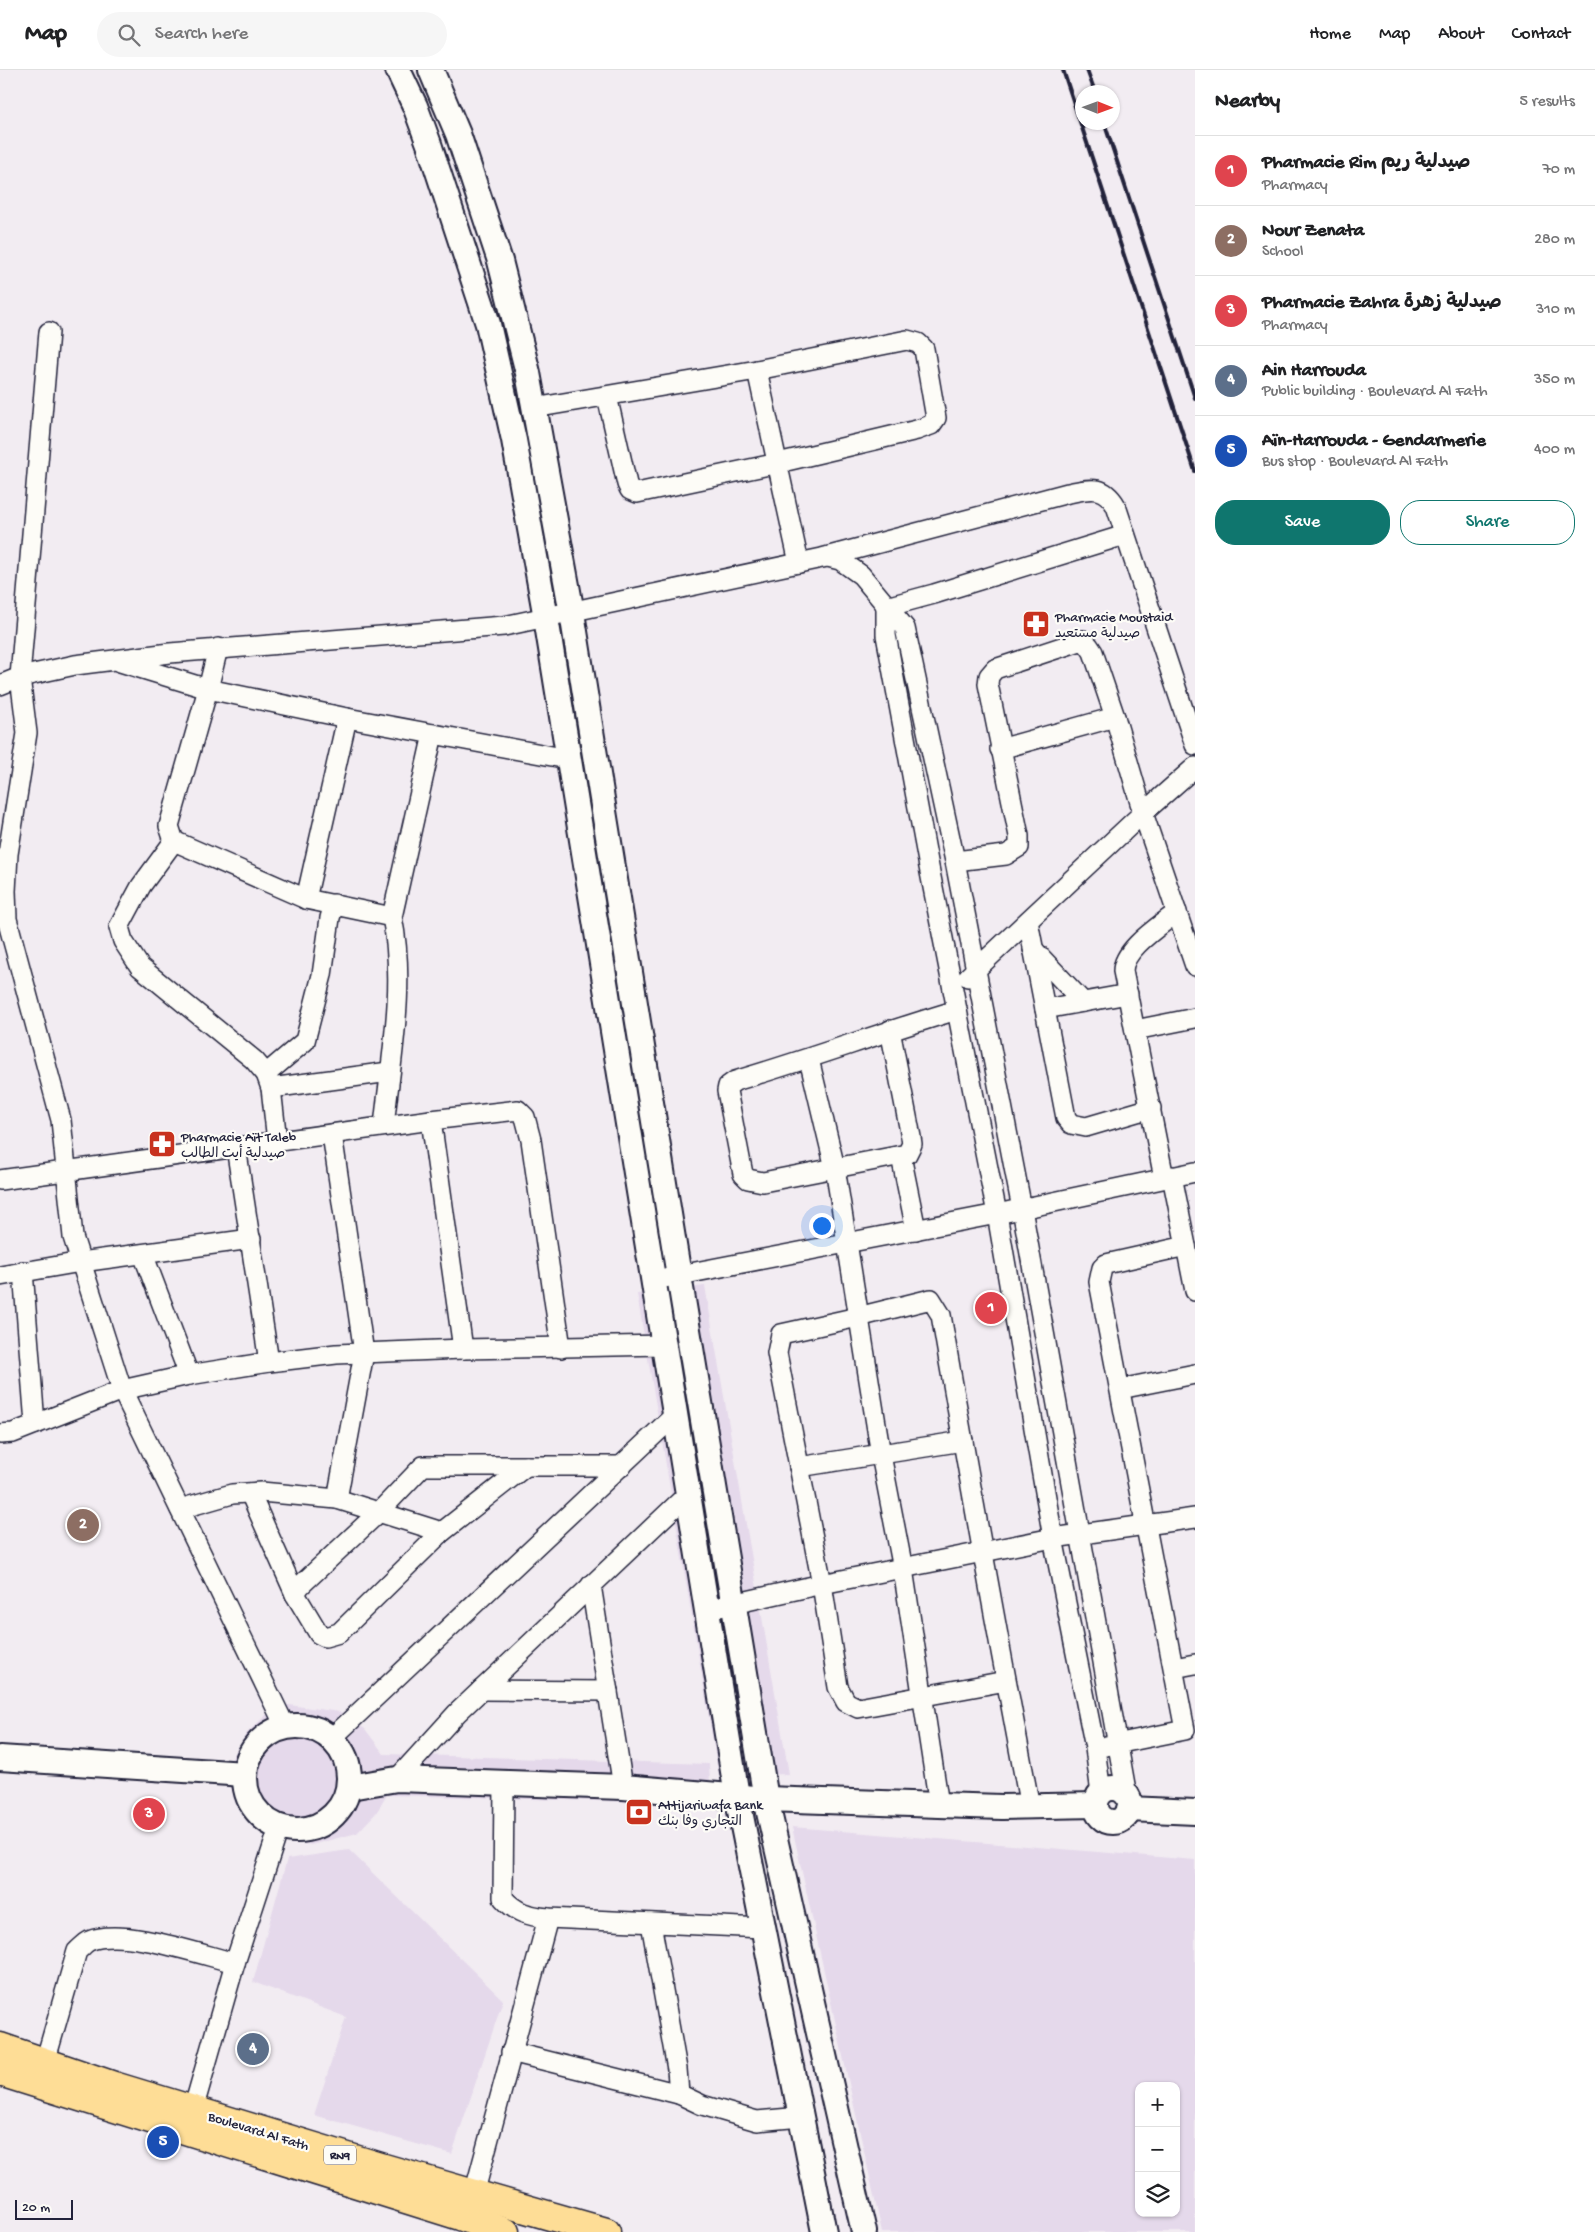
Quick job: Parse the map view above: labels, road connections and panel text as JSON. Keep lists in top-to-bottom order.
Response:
{
  "streets": {
    "highway": ["Boulevard Al Fath", "RN9"]
  },
  "places": {
    "pharmacy": ["Pharmacie Moustaid صيدلية مستعيد", "Pharmacie Aït Taleb صيدلية أيت الطالب"],
    "bank": ["Attijariwafa Bank التجاري وفا بنك"]
  },
  "scale_bar": "20 m",
  "north": "right",
  "page": {
    "header": "Map",
    "search": "Search here",
    "nav": [
      "Home",
      "Map",
      "About",
      "Contact"
    ],
    "heading": ["Nearby", "5 results"],
    "list": [
      {
        "mark": "1",
        "name": "Pharmacie Rim صيدلية ريم",
        "note": "Pharmacy",
        "value": "70 m"
      },
      {
        "mark": "2",
        "name": "Nour Zenata",
        "note": "School",
        "value": "280 m"
      },
      {
        "mark": "3",
        "name": "Pharmacie Zahra صيدلية زهرة",
        "note": "Pharmacy",
        "value": "310 m"
      },
      {
        "mark": "4",
        "name": "Ain Harrouda",
        "note": "Public building · Boulevard Al Fath",
        "value": "350 m"
      },
      {
        "mark": "5",
        "name": "Aïn-Harrouda - Gendarmerie",
        "note": "Bus stop · Boulevard Al Fath",
        "value": "400 m"
      }
    ],
    "buttons": ["Save", "Share"],
    "pins": [
      "1",
      "2",
      "3",
      "4",
      "5"
    ],
    "map_buttons": ["+", "−"],
    "scale": "20 m"
  }
}
